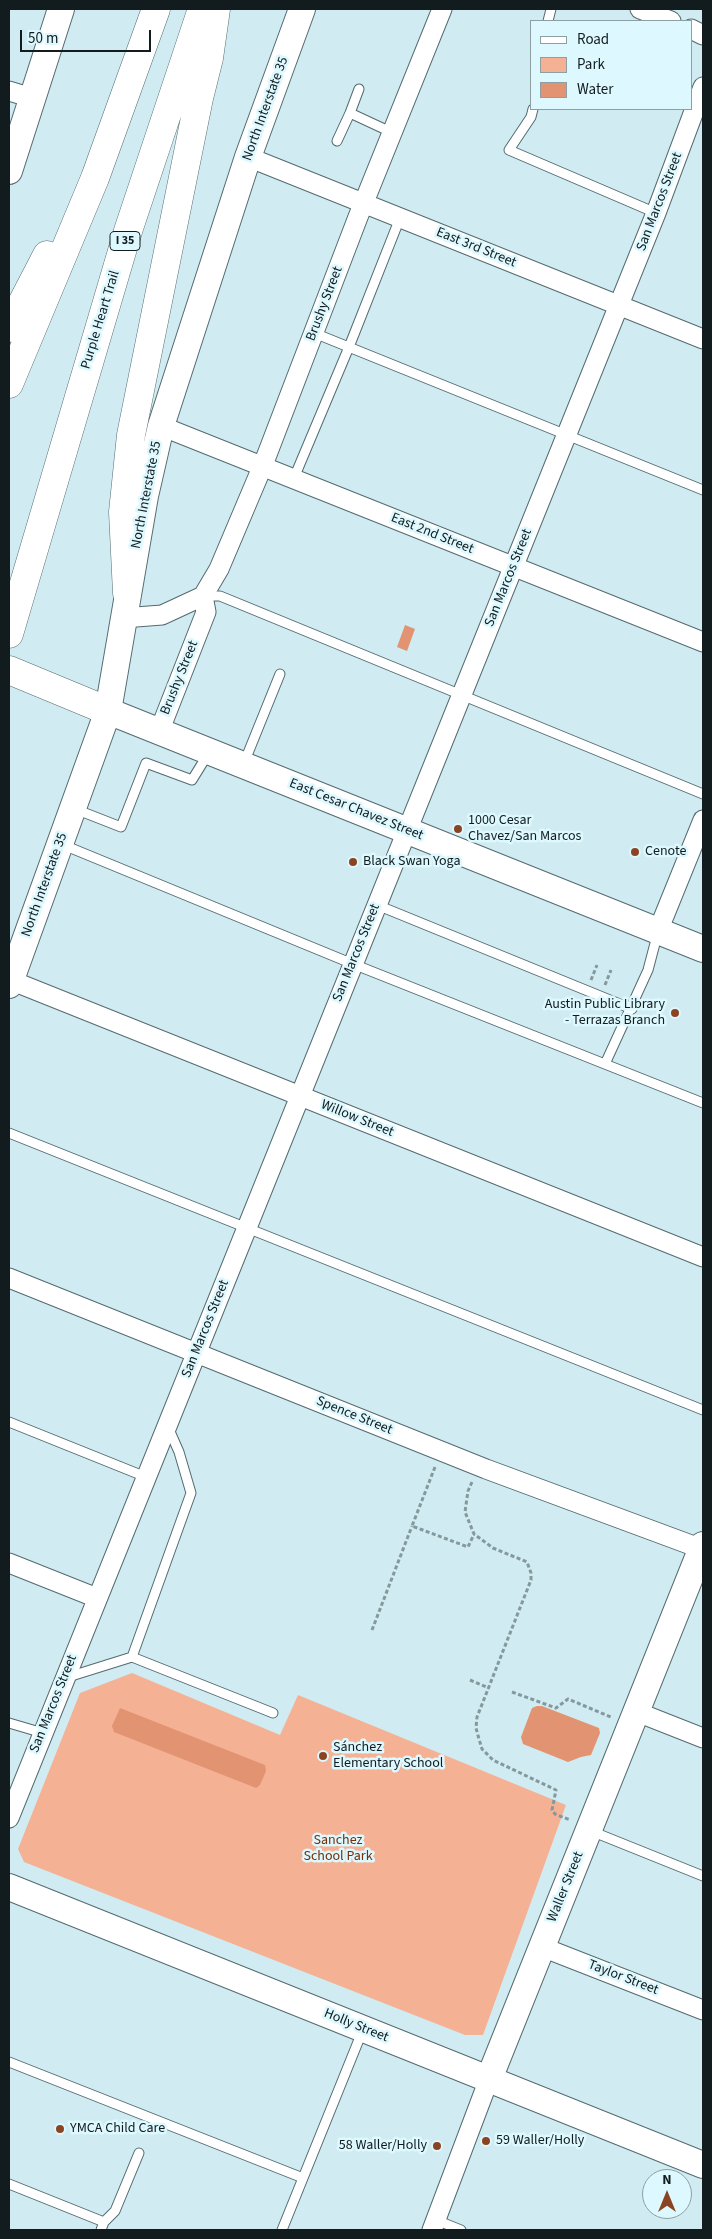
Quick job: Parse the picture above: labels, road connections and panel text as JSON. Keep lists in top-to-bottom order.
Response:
{
  "streets": {
    "main road": [
      "North Interstate 35",
      "I 35",
      "Purple Heart Trail",
      "East Cesar Chavez Street",
      "Waller Street",
      "Holly Street"
    ],
    "street": [
      "San Marcos Street",
      "East 3rd Street",
      "Brushy Street",
      "East 2nd Street",
      "Willow Street",
      "Spence Street",
      "Taylor Street"
    ]
  },
  "crossings": [
    ["North Interstate 35", "East 3rd Street"],
    ["North Interstate 35", "East 2nd Street"],
    ["North Interstate 35", "East Cesar Chavez Street"],
    ["North Interstate 35", "Willow Street"],
    ["San Marcos Street", "East 3rd Street"],
    ["San Marcos Street", "East 2nd Street"],
    ["San Marcos Street", "East Cesar Chavez Street"],
    ["San Marcos Street", "Willow Street"],
    ["San Marcos Street", "Spence Street"],
    ["East 3rd Street", "Brushy Street"],
    ["Brushy Street", "East 2nd Street"],
    ["Brushy Street", "East Cesar Chavez Street"],
    ["Spence Street", "Waller Street"],
    ["Waller Street", "Taylor Street"],
    ["Waller Street", "Holly Street"]
  ],
  "parks": ["Sanchez School Park"],
  "places": [
    "1000 Cesar Chavez/San Marcos",
    "Cenote",
    "Black Swan Yoga",
    "Austin Public Library - Terrazas Branch",
    "Sánchez Elementary School",
    "YMCA Child Care",
    "59 Waller/Holly",
    "58 Waller/Holly"
  ],
  "legend": ["Road", "Park", "Water"],
  "scale_bar": "50 m",
  "north": "top"
}
